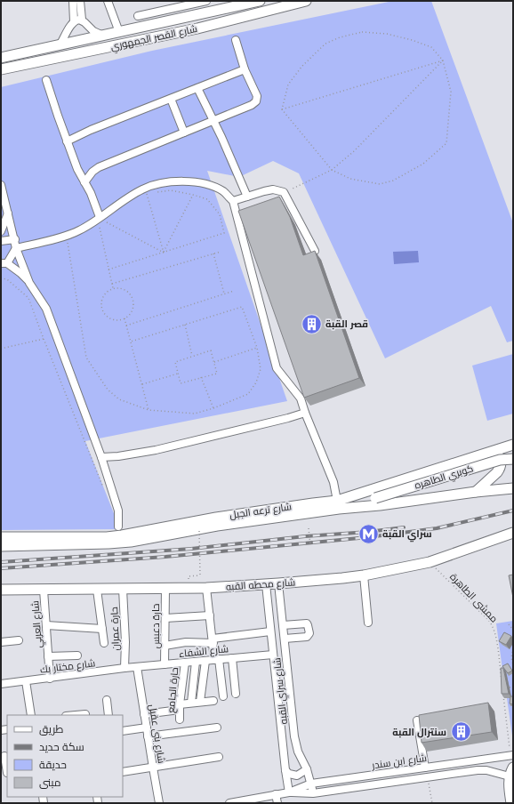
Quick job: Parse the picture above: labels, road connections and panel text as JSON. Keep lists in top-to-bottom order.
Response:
{
  "streets": {
    "main road": [
      "شارع القصر الجمهوري",
      "كوبري الطاهره",
      "شارع ترعه الجبل",
      "شارع محطه القبه"
    ],
    "street": [
      "شارع العربي",
      "حارة دعبس",
      "حارة عمران",
      "شارع الشفاء",
      "شارع مختار بك",
      "حارة الجامع",
      "شارع سراي القبه",
      "شارع بنى عقيل",
      "شارع ابن سندر"
    ],
    "path": ["ممشى الطاهرة"]
  },
  "crossings": [
    ["كوبري الطاهره", "شارع ترعه الجبل"],
    ["شارع محطه القبه", "ممشى الطاهرة"],
    ["شارع محطه القبه", "شارع العربي"],
    ["شارع محطه القبه", "حارة دعبس"],
    ["شارع محطه القبه", "حارة عمران"],
    ["شارع محطه القبه", "شارع سراي القبه"],
    ["شارع العربي", "شارع مختار بك"],
    ["حارة دعبس", "شارع الشفاء"],
    ["حارة عمران", "شارع مختار بك"],
    ["شارع الشفاء", "شارع مختار بك"],
    ["شارع الشفاء", "حارة الجامع"],
    ["شارع الشفاء", "شارع سراي القبه"],
    ["شارع الشفاء", "شارع بنى عقيل"],
    ["شارع مختار بك", "شارع بنى عقيل"],
    ["شارع سراي القبه", "شارع ابن سندر"]
  ],
  "places": {
    "building": ["قصر القبة", "سنترال القبة"],
    "metro station": ["سراي القبة"]
  },
  "legend": [
    "طريق",
    "سكة حديد",
    "حديقة",
    "مبنى"
  ]
}
